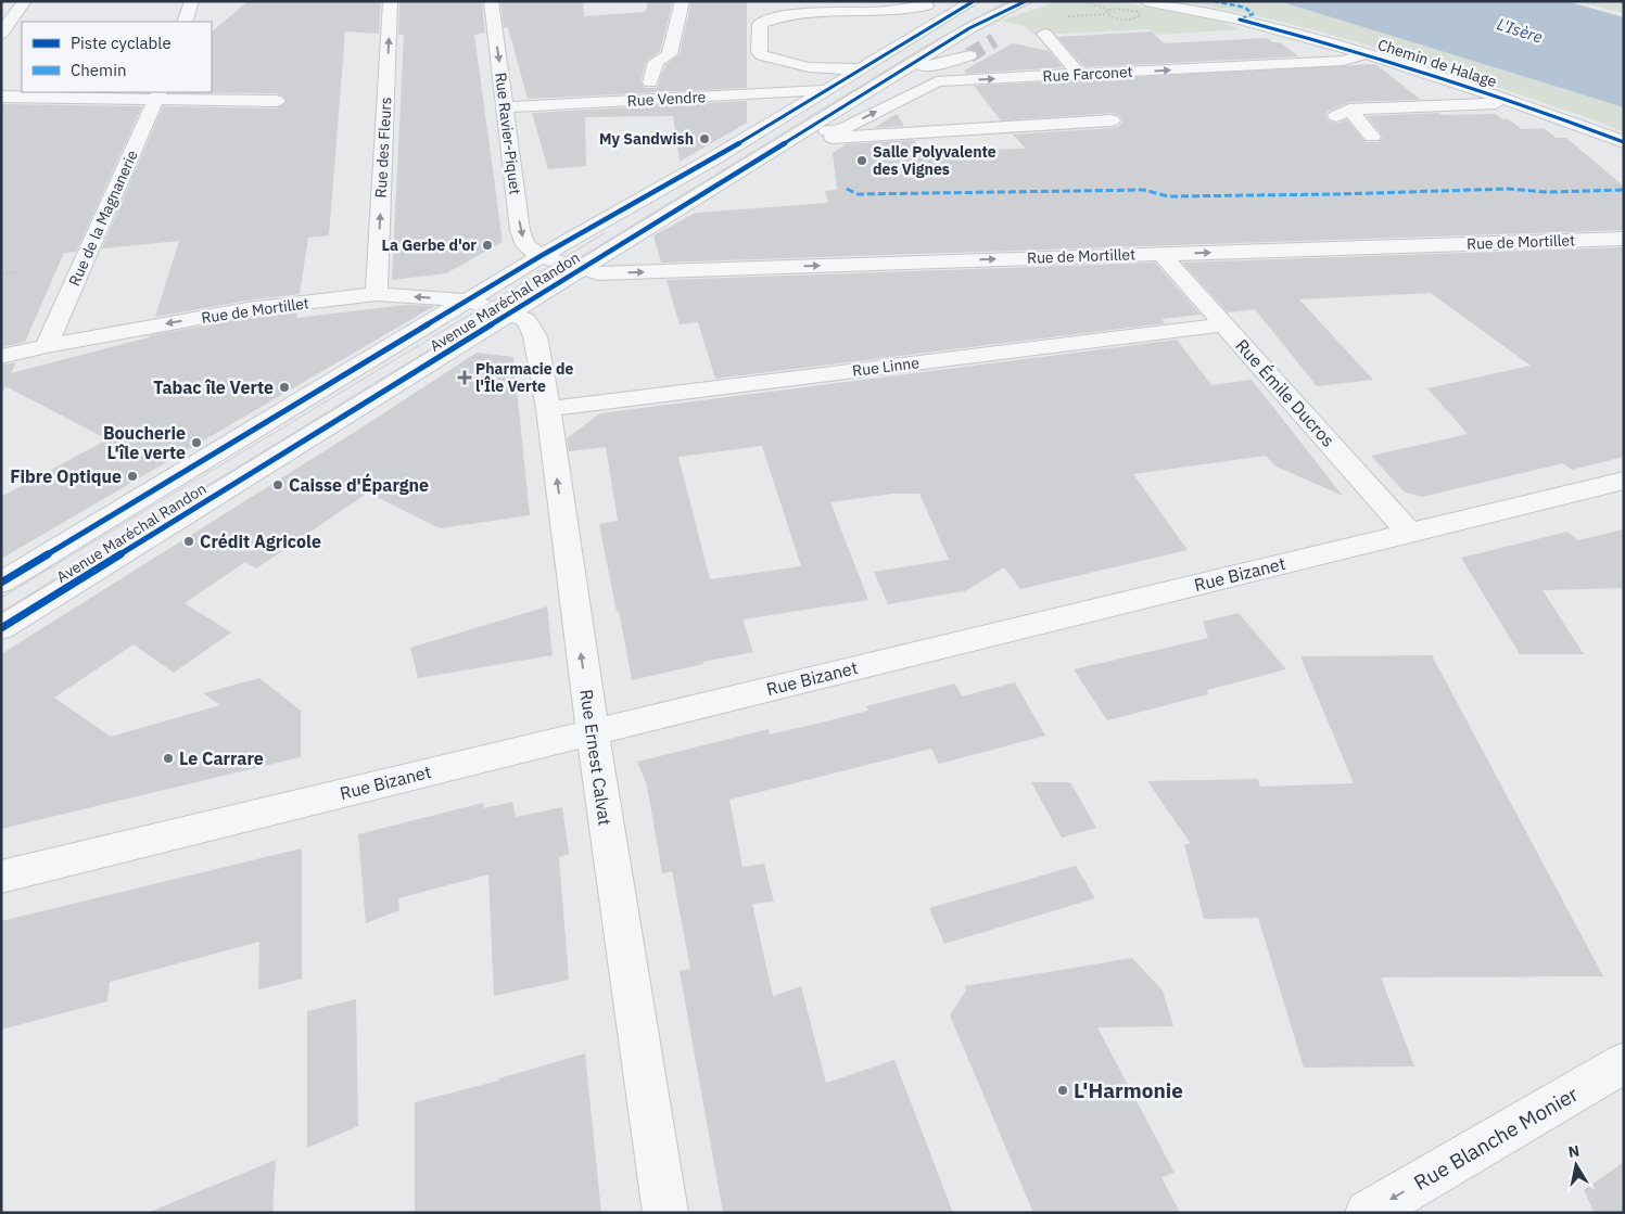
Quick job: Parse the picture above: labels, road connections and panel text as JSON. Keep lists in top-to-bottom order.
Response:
{
  "streets": {
    "street": [
      "Chemin de Halage",
      "Rue Farconet",
      "Rue Vendre",
      "Rue Ravier-Piquet",
      "Rue des Fleurs",
      "Rue de la Magnanerie",
      "Rue de Mortillet",
      "Avenue Maréchal Randon",
      "Rue Linne",
      "Rue Émile Ducros",
      "Rue Bizanet",
      "Rue Ernest Calvat",
      "Rue Blanche Monier"
    ]
  },
  "crossings": [
    ["Chemin de Halage", "Rue Farconet"],
    ["Rue Farconet", "Avenue Maréchal Randon"],
    ["Rue Vendre", "Rue Ravier-Piquet"],
    ["Rue Vendre", "Avenue Maréchal Randon"],
    ["Rue Ravier-Piquet", "Rue de Mortillet"],
    ["Rue Ravier-Piquet", "Avenue Maréchal Randon"],
    ["Rue des Fleurs", "Rue de Mortillet"],
    ["Rue de la Magnanerie", "Rue de Mortillet"],
    ["Rue de Mortillet", "Avenue Maréchal Randon"],
    ["Rue de Mortillet", "Rue Émile Ducros"],
    ["Rue de Mortillet", "Rue Ernest Calvat"],
    ["Avenue Maréchal Randon", "Rue Ernest Calvat"],
    ["Rue Linne", "Rue Émile Ducros"],
    ["Rue Linne", "Rue Ernest Calvat"],
    ["Rue Émile Ducros", "Rue Bizanet"],
    ["Rue Bizanet", "Rue Ernest Calvat"]
  ],
  "one_way": [
    "Rue Ravier-Piquet",
    "Rue des Fleurs",
    "Rue Ernest Calvat",
    "Rue Blanche Monier"
  ],
  "water": ["L'Isère"],
  "places": {
    "other": [
      "My Sandwish",
      "Salle Polyvalente des Vignes",
      "La Gerbe d'or",
      "Tabac île Verte",
      "Boucherie L'île verte",
      "Fibre Optique",
      "Caisse d'Épargne",
      "Crédit Agricole",
      "Le Carrare",
      "L'Harmonie"
    ],
    "health": ["Pharmacie de l'Île Verte"]
  },
  "legend": ["Piste cyclable", "Chemin"],
  "north": "top"
}
